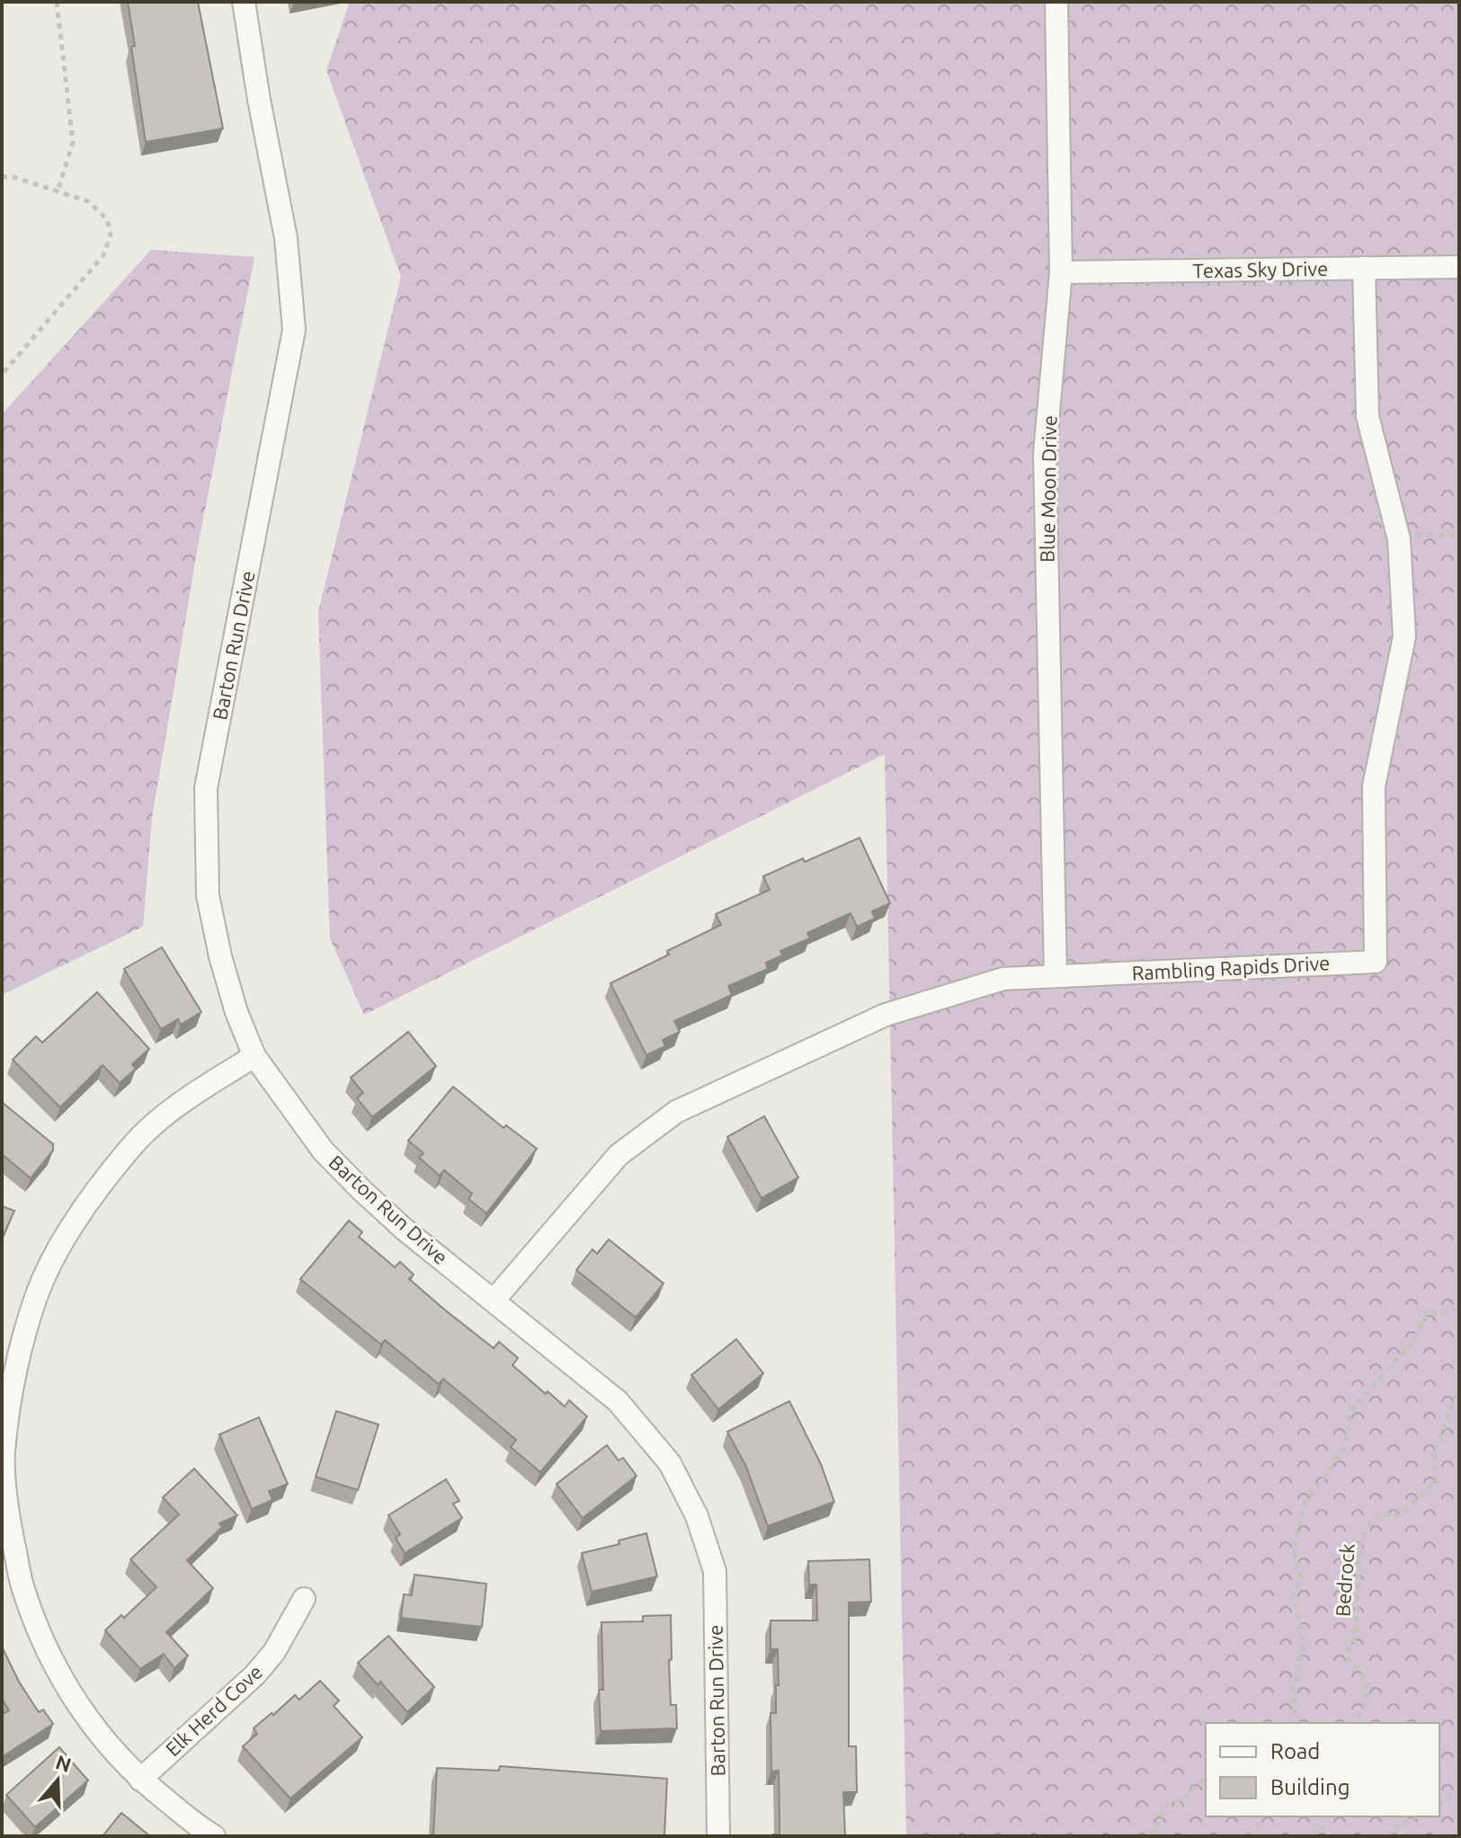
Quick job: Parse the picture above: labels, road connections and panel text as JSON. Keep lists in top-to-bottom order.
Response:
{
  "streets": {
    "street": [
      "Texas Sky Drive",
      "Blue Moon Drive",
      "Barton Run Drive",
      "Rambling Rapids Drive",
      "Elk Herd Cove"
    ],
    "path": ["Bedrock"]
  },
  "crossings": [
    ["Texas Sky Drive", "Blue Moon Drive"],
    ["Texas Sky Drive", "Rambling Rapids Drive"],
    ["Blue Moon Drive", "Rambling Rapids Drive"],
    ["Barton Run Drive", "Rambling Rapids Drive"]
  ],
  "legend": ["Road", "Building"],
  "north": "top"
}
